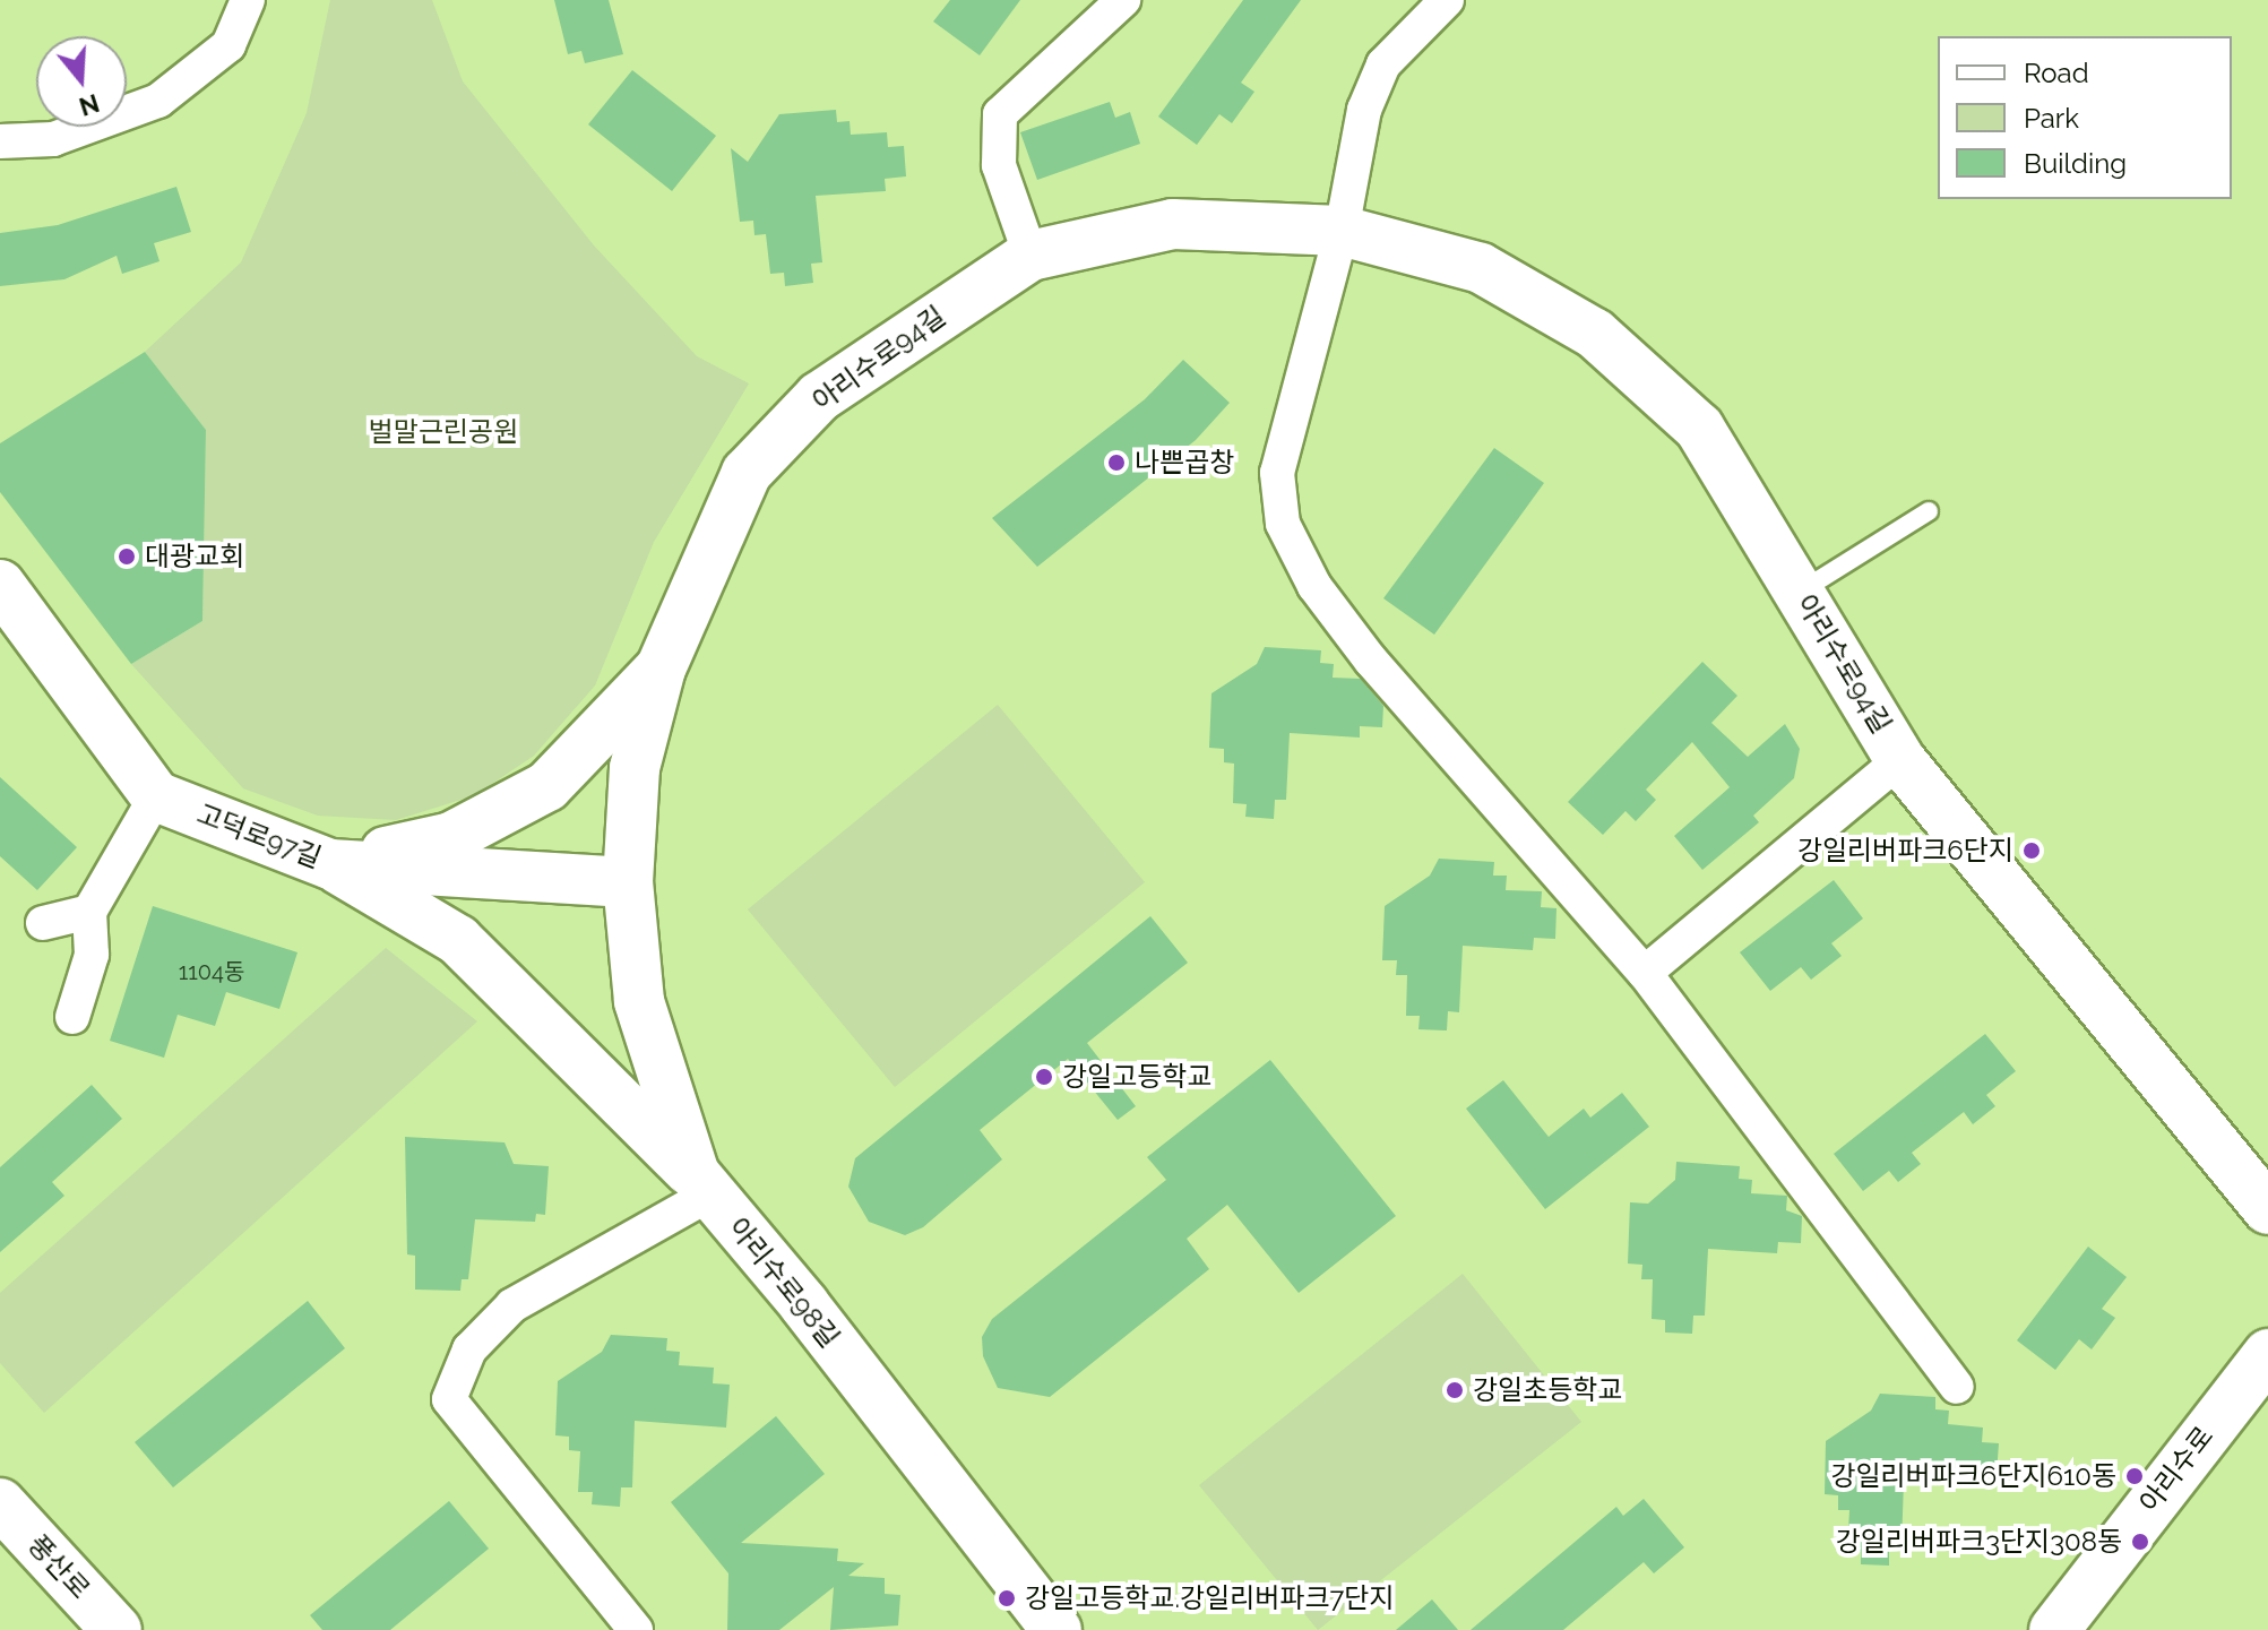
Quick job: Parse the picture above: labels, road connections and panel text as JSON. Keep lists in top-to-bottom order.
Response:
{
  "streets": {
    "street": [
      "아리수로94길",
      "고덕로97길",
      "아리수로98길",
      "아리수로",
      "풍산로"
    ]
  },
  "crossings": [
    ["아리수로94길", "고덕로97길"],
    ["아리수로94길", "아리수로98길"],
    ["고덕로97길", "아리수로98길"]
  ],
  "parks": ["벌말근린공원"],
  "places": [
    "나쁜곱창",
    "대광교회",
    "강일리버파크6단지",
    "강일고등학교",
    "강일초등학교",
    "강일리버파크6단지610동",
    "강일리버파크3단지308동",
    "강일고등학교.강일리버파크7단지"
  ],
  "house_numbers": ["1104동"],
  "legend": ["Road", "Park", "Building"],
  "north": "bottom"
}
